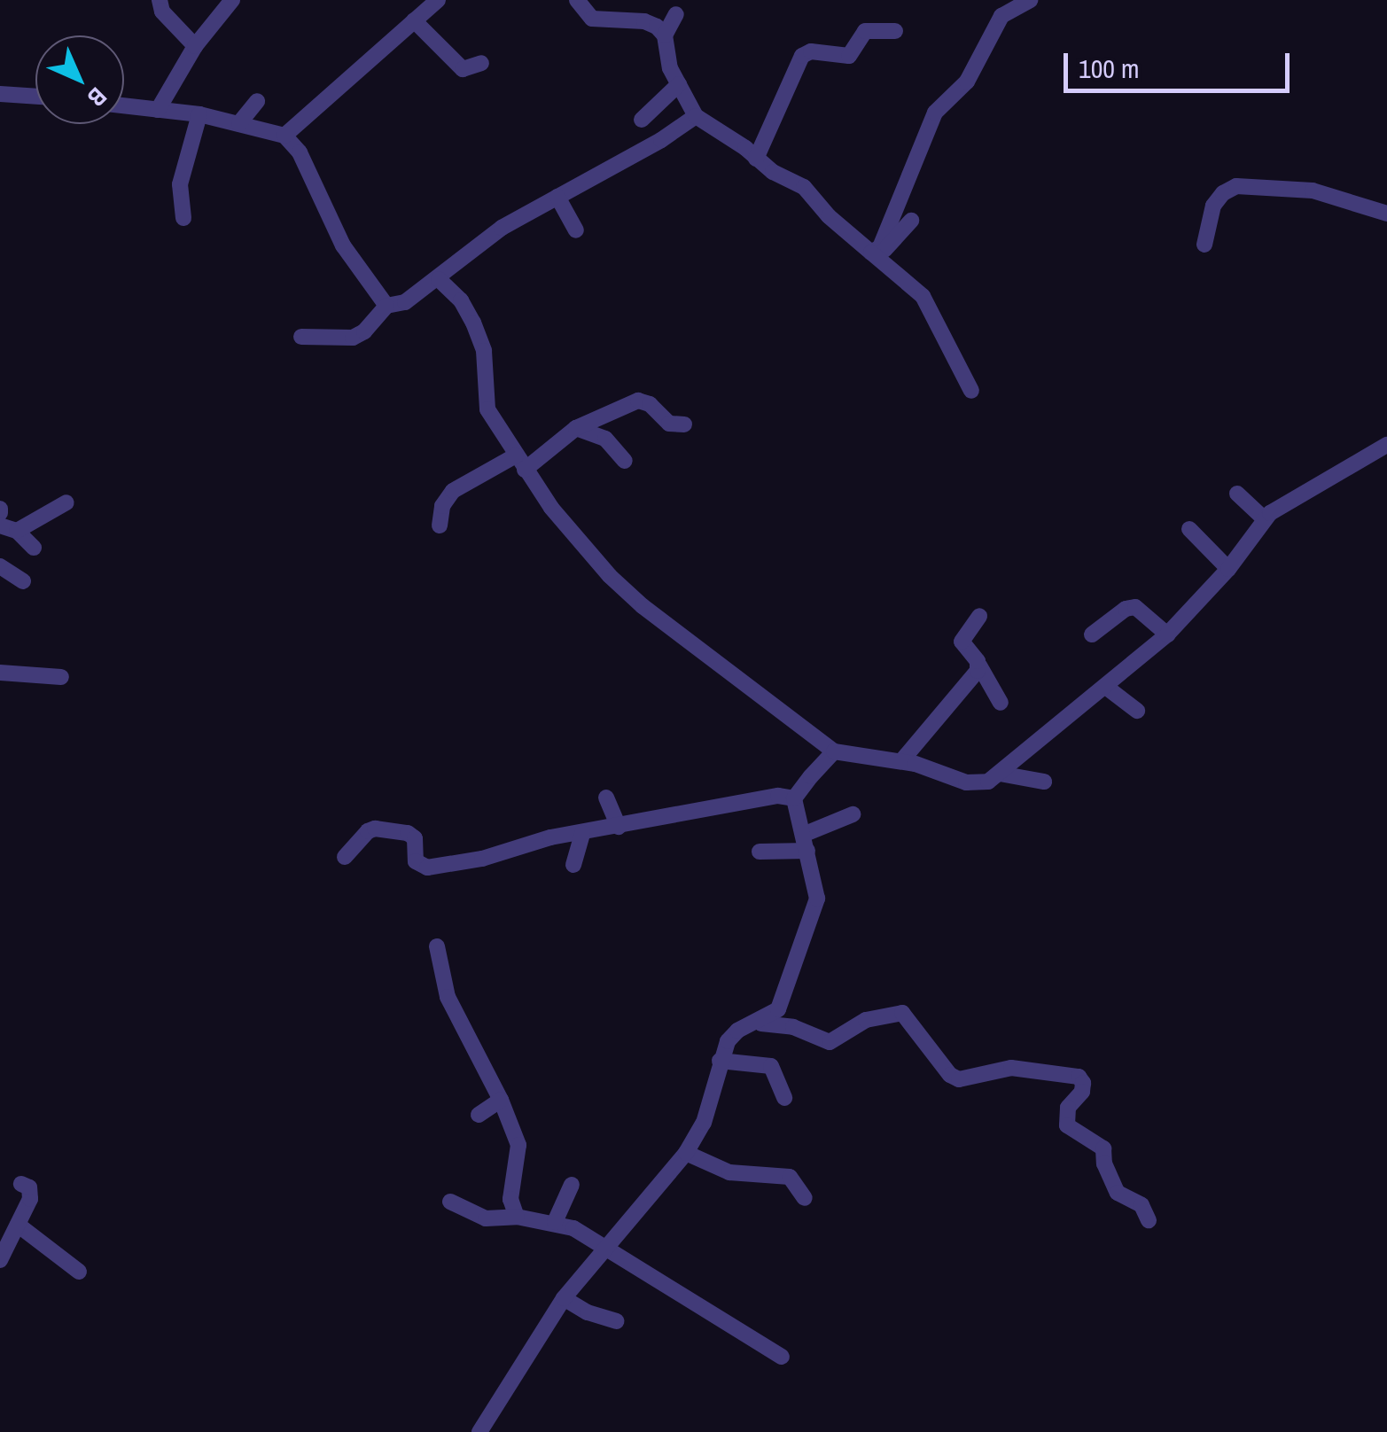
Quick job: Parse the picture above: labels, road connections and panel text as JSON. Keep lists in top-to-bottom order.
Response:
{
  "scale_bar": "100 m",
  "north": "bottom right"
}
